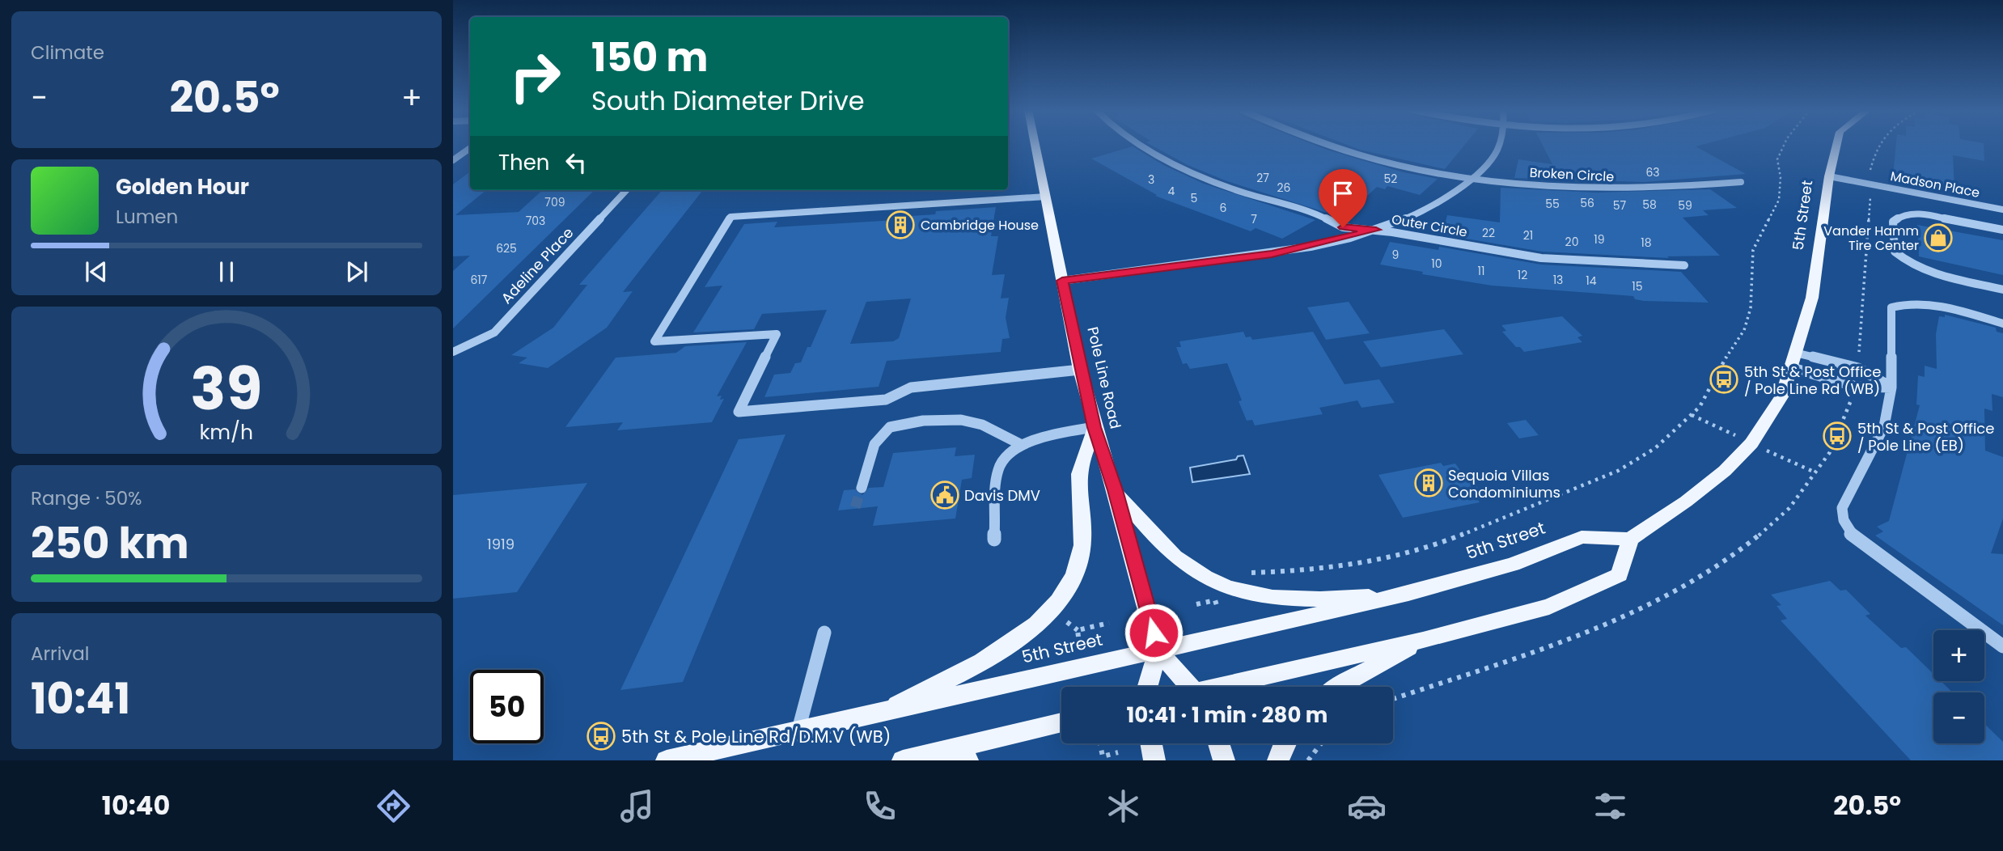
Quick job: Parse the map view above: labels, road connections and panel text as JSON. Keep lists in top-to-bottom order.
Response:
{
  "streets": {
    "main road": ["5th Street", "Pole Line Road"],
    "street": [
      "Broken Circle",
      "Madson Place",
      "Outer Circle",
      "Adeline Place"
    ]
  },
  "crossings": [
    ["Madson Place", "5th Street"],
    ["5th Street", "Pole Line Road"]
  ],
  "places": {
    "building": ["Cambridge House", "Sequoia Villas Condominiums"],
    "shop": ["Vander Hamm Tire Center"],
    "bus stop": ["5th St & Post Office / Pole Line Rd (WB)", "5th St & Post Office / Pole Line (EB)", "5th St & Pole Line Rd/D.M.V (WB)"],
    "public building": ["Davis DMV"]
  },
  "house_numbers": [
    "63",
    "27",
    "52",
    "3",
    "26",
    "4",
    "5",
    "709",
    "56",
    "55",
    "58",
    "57",
    "59",
    "6",
    "7",
    "703",
    "22",
    "21",
    "19",
    "20",
    "18",
    "625",
    "9",
    "10",
    "11",
    "12",
    "617",
    "13",
    "14",
    "15",
    "1919"
  ],
  "page": {
    "tile": [
      "Climate",
      ["Range · 50%", "250 km"],
      ["Arrival", "10:41"]
    ],
    "turn": ["150 m", "South Diameter Drive"],
    "heat": ["−", "20.5°", "+"],
    "then": "Then",
    "song": ["Golden Hour", "Lumen"],
    "map_buttons": ["+", "−"],
    "limit": "50",
    "trip": "10:41 · 1 min · 280 m",
    "tabs": ["10:40", "20.5°"],
    "gauge": ["39", "km/h"]
  }
}
